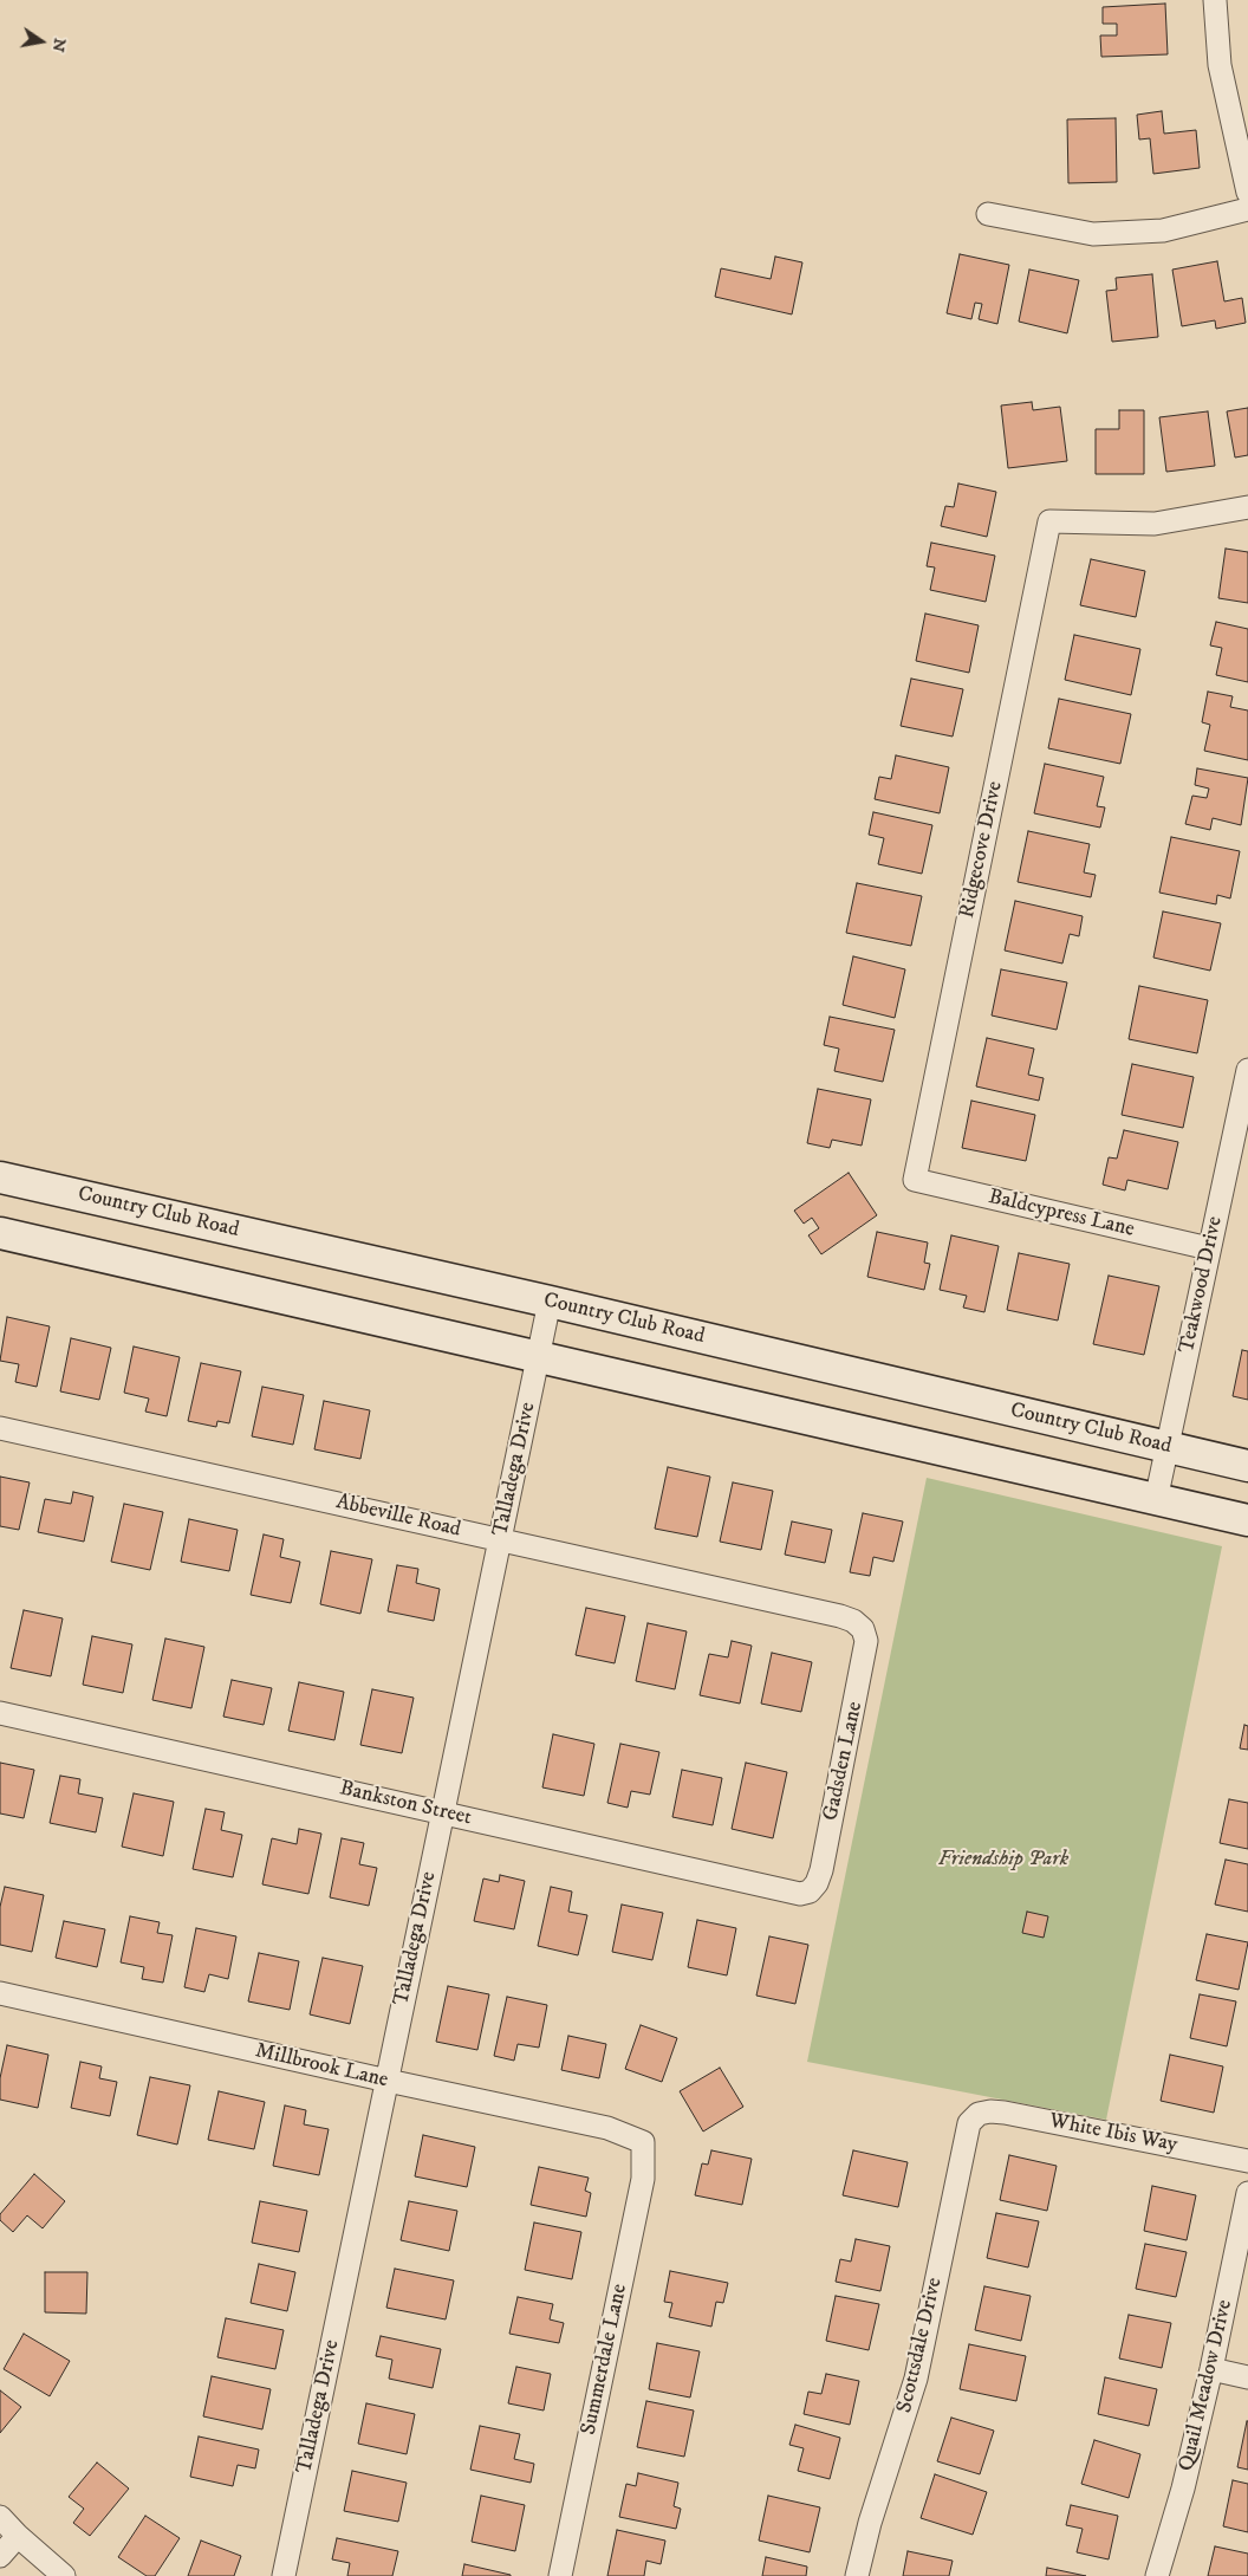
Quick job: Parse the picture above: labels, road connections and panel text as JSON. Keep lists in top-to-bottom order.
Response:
{
  "streets": {
    "main road": ["Country Club Road"],
    "street": [
      "Ridgecove Drive",
      "Baldcypress Lane",
      "Teakwood Drive",
      "Talladega Drive",
      "Abbeville Road",
      "Gadsden Lane",
      "Bankston Street",
      "Millbrook Lane",
      "White Ibis Way",
      "Scottsdale Drive",
      "Summerdale Lane",
      "Quail Meadow Drive"
    ]
  },
  "crossings": [
    ["Ridgecove Drive", "Baldcypress Lane"],
    ["Country Club Road", "Teakwood Drive"],
    ["Country Club Road", "Talladega Drive"],
    ["Baldcypress Lane", "Teakwood Drive"],
    ["Talladega Drive", "Abbeville Road"],
    ["Talladega Drive", "Bankston Street"],
    ["Talladega Drive", "Millbrook Lane"],
    ["Abbeville Road", "Gadsden Lane"],
    ["Gadsden Lane", "Bankston Street"],
    ["Millbrook Lane", "Summerdale Lane"],
    ["White Ibis Way", "Scottsdale Drive"]
  ],
  "parks": ["Friendship Park"],
  "north": "right"
}
